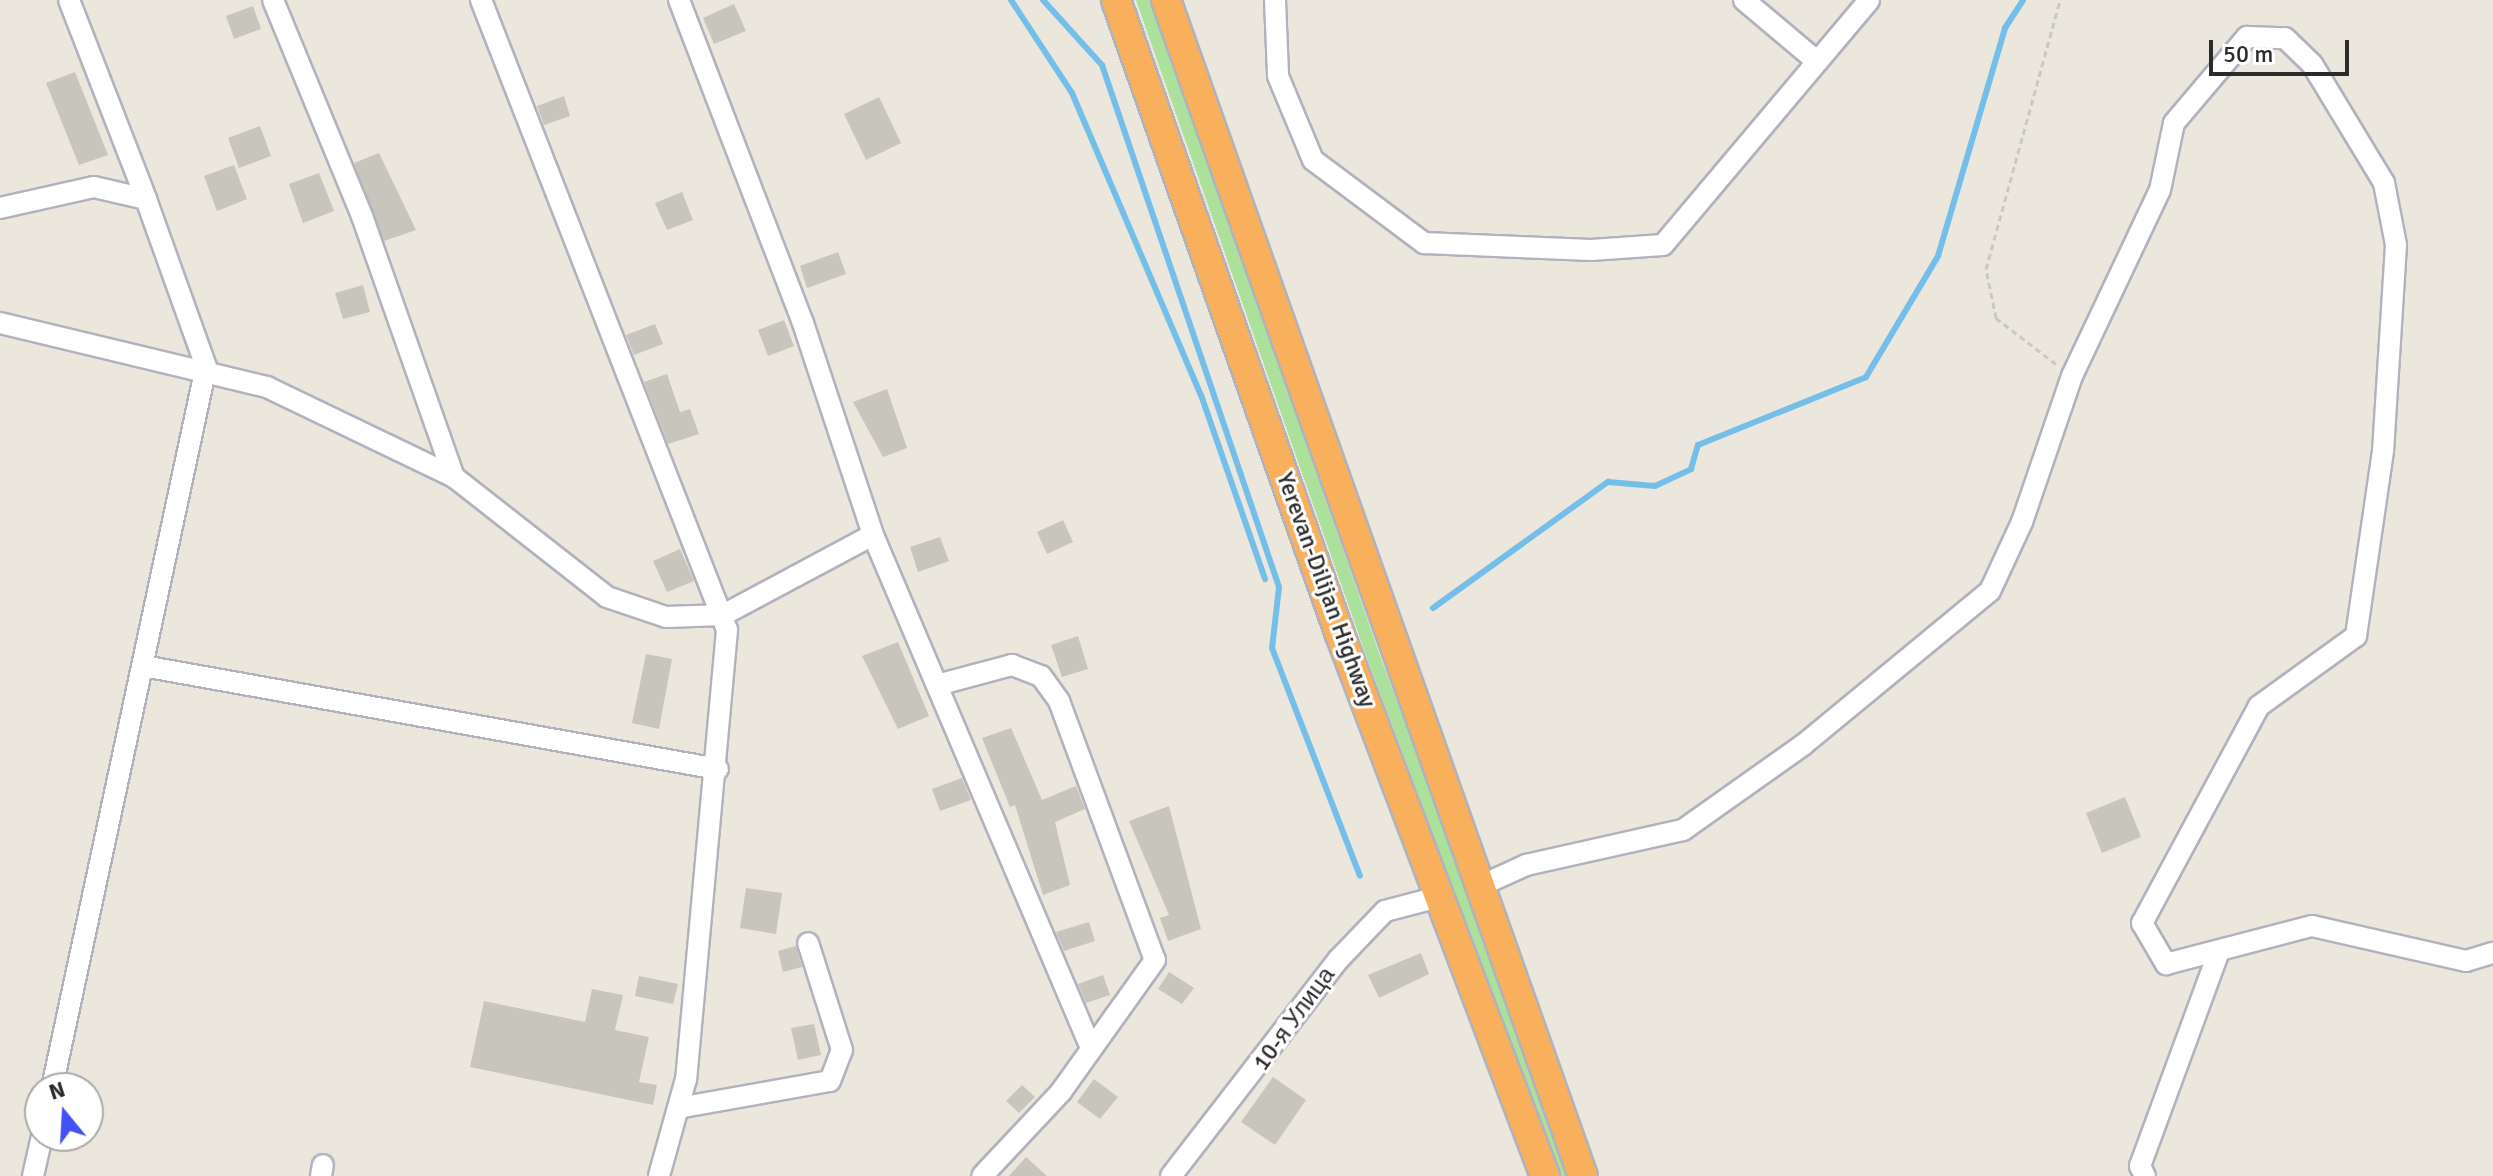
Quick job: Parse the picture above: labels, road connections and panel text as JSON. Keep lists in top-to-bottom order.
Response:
{
  "streets": {
    "highway": ["Yerevan-Dilijan Highway"],
    "street": ["10-я Улица"]
  },
  "crossings": [
    ["Yerevan-Dilijan Highway", "10-я Улица"]
  ],
  "scale_bar": "50 m",
  "north": "top"
}
